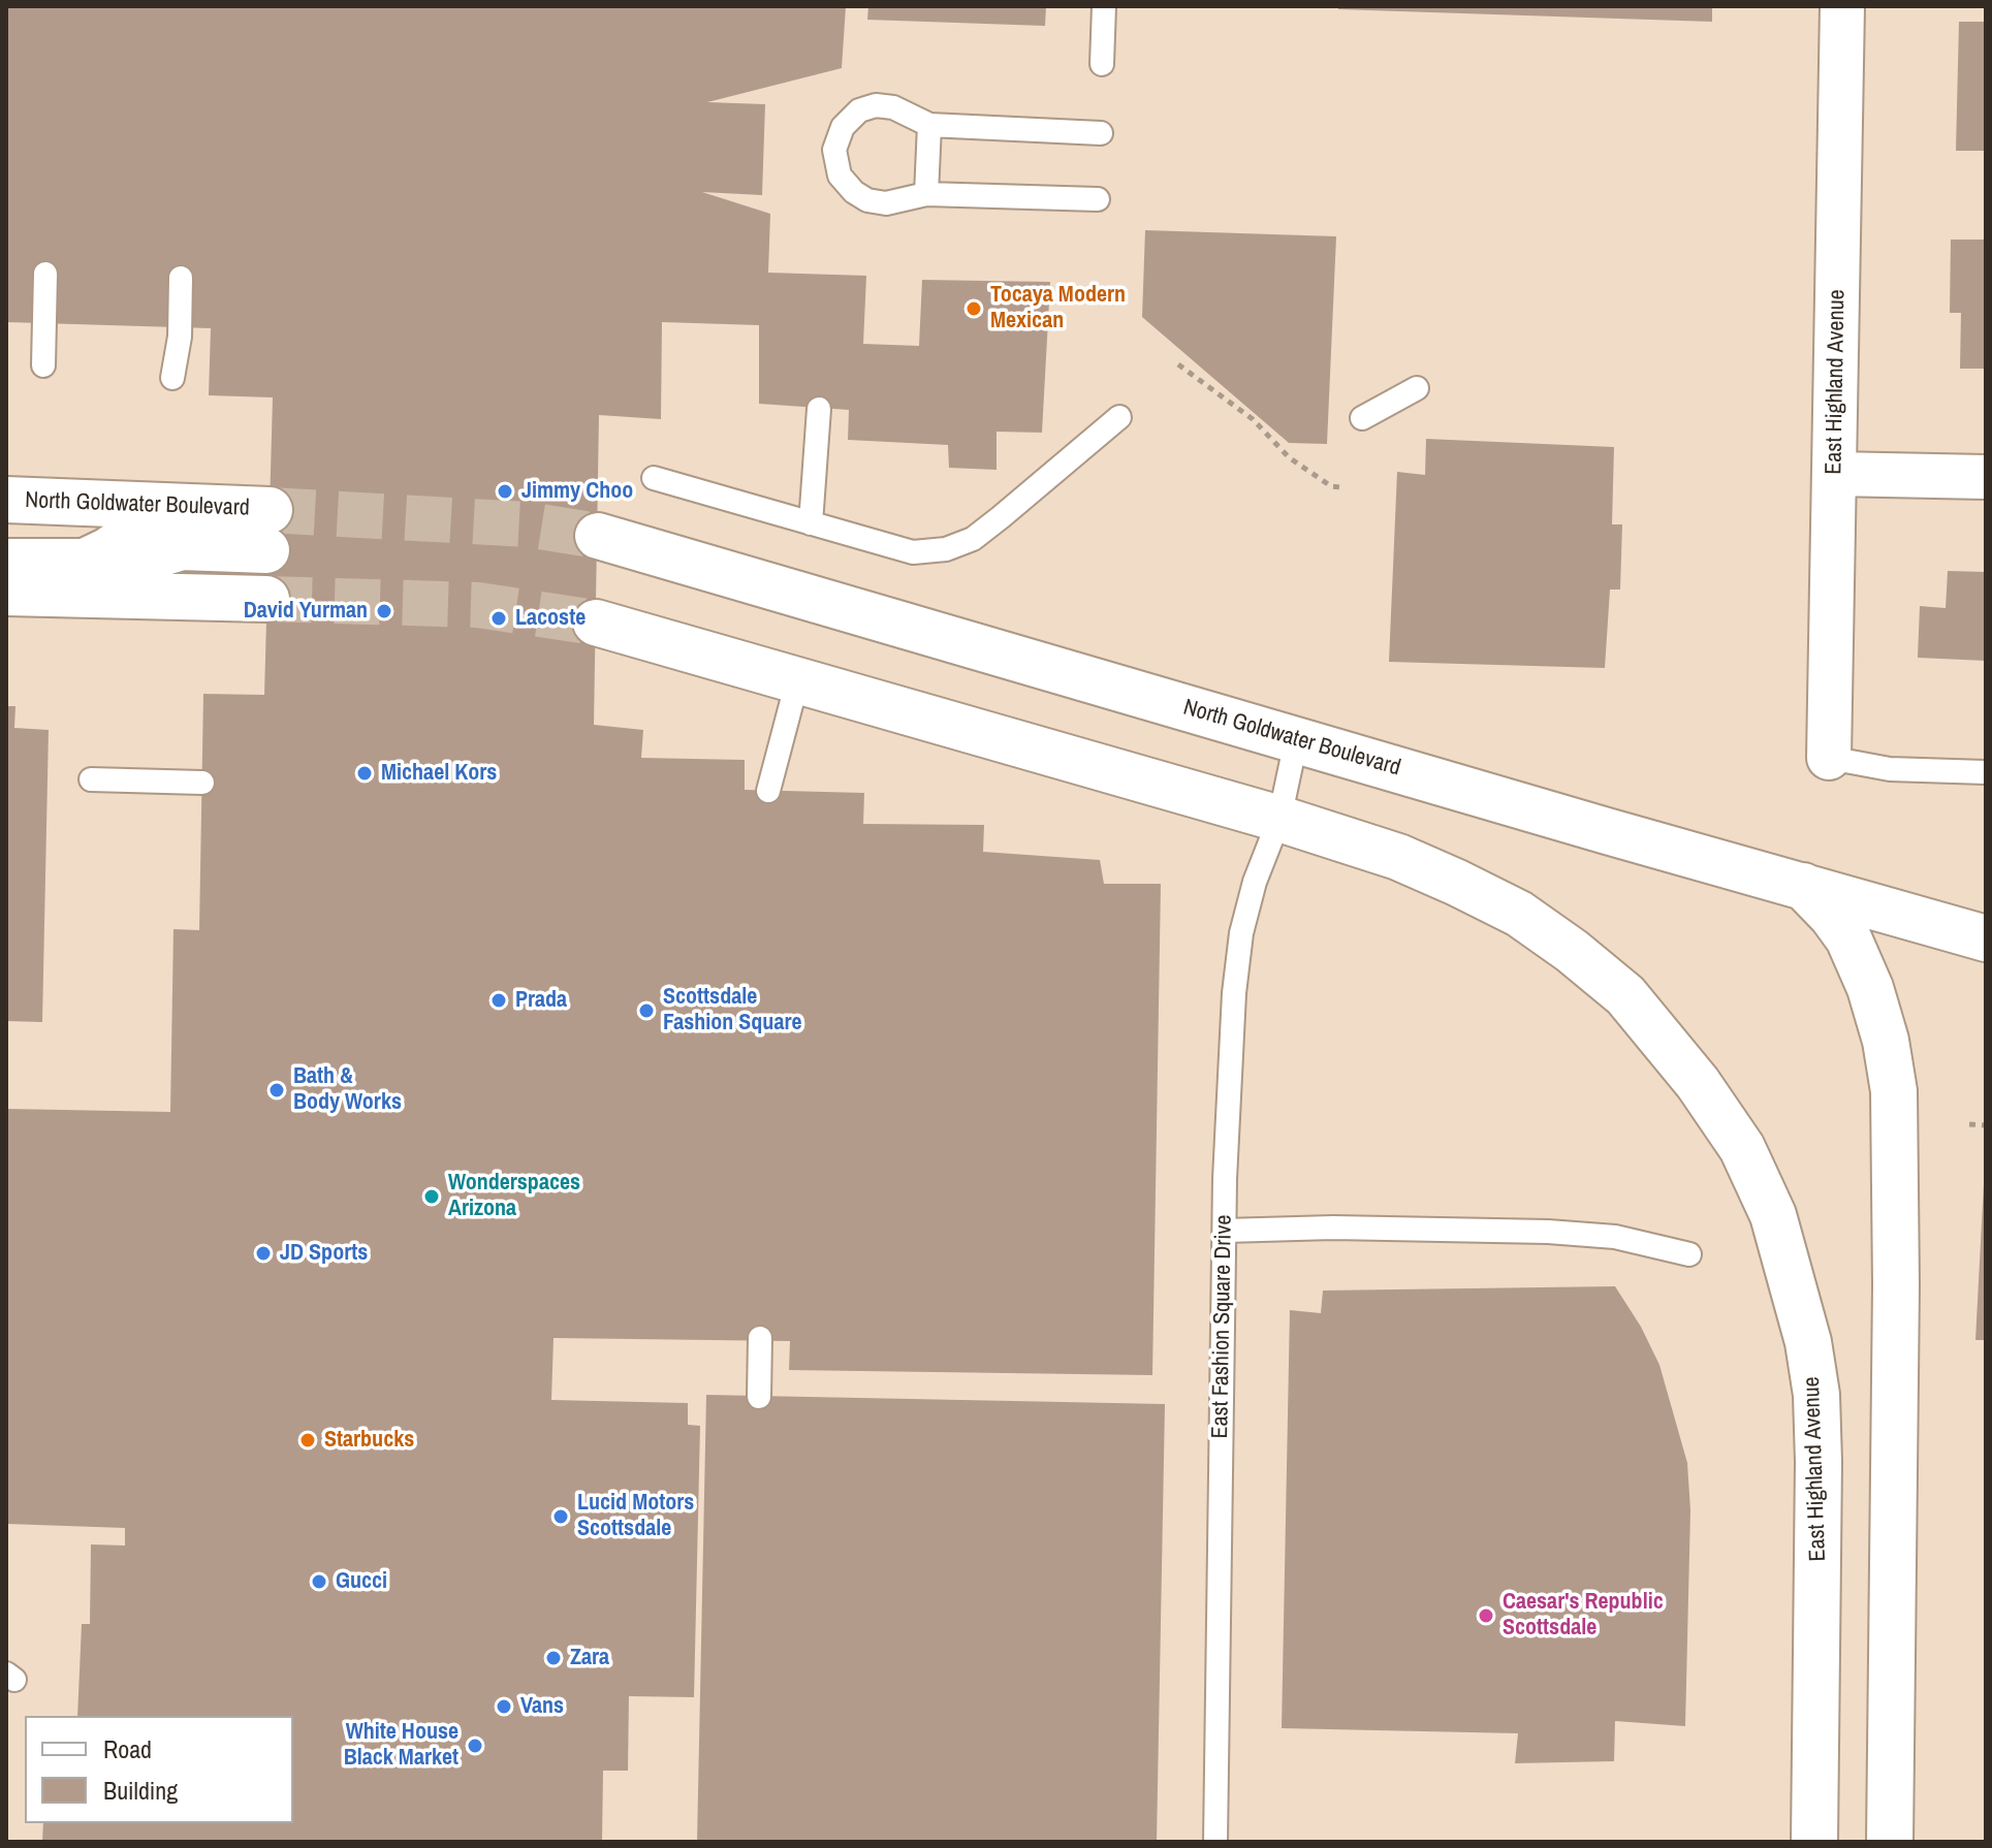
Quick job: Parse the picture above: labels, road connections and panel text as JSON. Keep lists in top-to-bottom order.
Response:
{
  "streets": {
    "main road": ["East Highland Avenue", "North Goldwater Boulevard"],
    "lane": ["East Fashion Square Drive"]
  },
  "crossings": [
    ["East Highland Avenue", "East Fashion Square Drive"],
    ["North Goldwater Boulevard", "East Fashion Square Drive"]
  ],
  "places": [
    "Tocaya Modern Mexican",
    "Jimmy Choo",
    "David Yurman",
    "Lacoste",
    "Michael Kors",
    "Prada",
    "Scottsdale Fashion Square",
    "Bath & Body Works",
    "Wonderspaces Arizona",
    "JD Sports",
    "Starbucks",
    "Lucid Motors Scottsdale",
    "Gucci",
    "Caesar's Republic Scottsdale",
    "Zara",
    "Vans",
    "White House Black Market"
  ],
  "legend": ["Road", "Building"]
}
